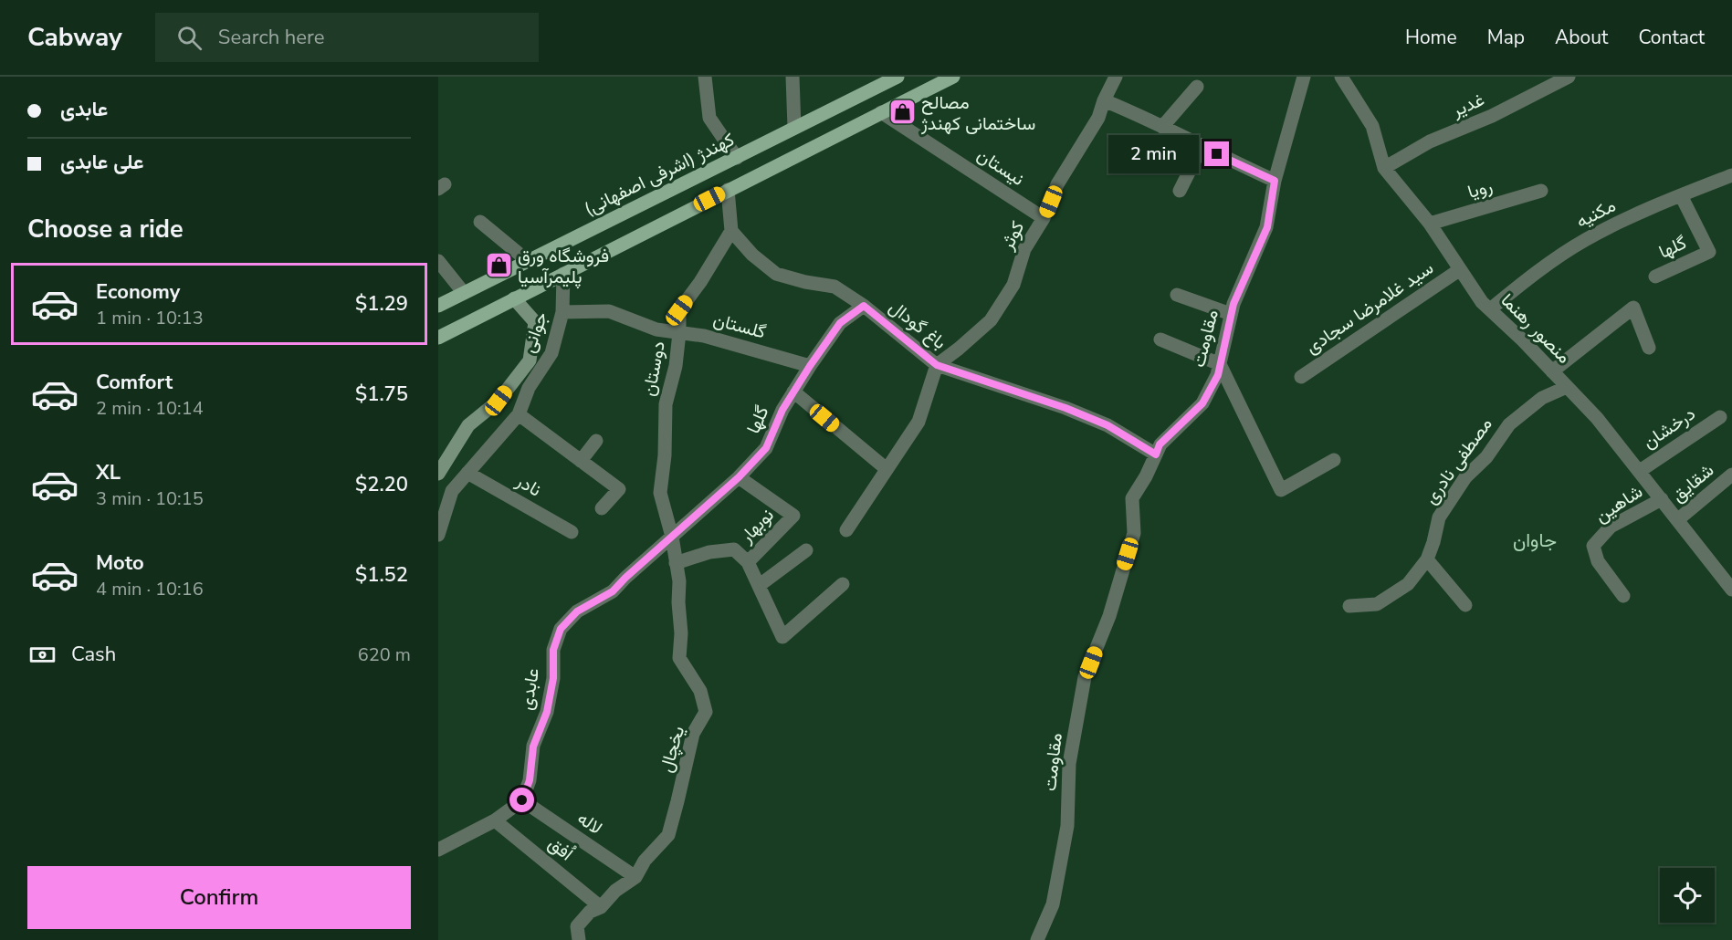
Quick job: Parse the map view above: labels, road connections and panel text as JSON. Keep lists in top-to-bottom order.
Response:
{
  "streets": {
    "main road": ["کهندژ (اشرفی اصفهانی)"],
    "street": [
      "غدیر",
      "نیستان",
      "رویا",
      "مکنیه",
      "کوثر",
      "گلها",
      "سید غلامرضا سجادی",
      "باغ گودال",
      "گلستان",
      "منصور رهنما",
      "جوانی",
      "مقاومت",
      "دوستان",
      "درخشان",
      "مصطفی نادری",
      "شقایق",
      "نادر",
      "شاهین",
      "نوبهار",
      "عابدی",
      "یخچال",
      "لاله",
      "اُفق"
    ]
  },
  "crossings": [
    ["غدیر", "منصور رهنما"],
    ["نیستان", "کوثر"],
    ["رویا", "منصور رهنما"],
    ["مکنیه", "گلها"],
    ["مکنیه", "منصور رهنما"],
    ["کوثر", "باغ گودال"],
    ["گلها", "باغ گودال"],
    ["گلها", "گلستان"],
    ["گلها", "دوستان"],
    ["گلها", "نوبهار"],
    ["گلها", "عابدی"],
    ["گلها", "یخچال"],
    ["سید غلامرضا سجادی", "منصور رهنما"],
    ["باغ گودال", "مقاومت"],
    ["باغ گودال", "دوستان"],
    ["گلستان", "جوانی"],
    ["گلستان", "دوستان"],
    ["منصور رهنما", "درخشان"],
    ["منصور رهنما", "مصطفی نادری"],
    ["منصور رهنما", "شقایق"],
    ["منصور رهنما", "شاهین"],
    ["جوانی", "نادر"],
    ["دوستان", "عابدی"],
    ["دوستان", "یخچال"],
    ["عابدی", "یخچال"],
    ["عابدی", "لاله"],
    ["یخچال", "لاله"],
    ["یخچال", "اُفق"]
  ],
  "districts": ["جاوان"],
  "places": {
    "shop": ["مصالح ساختمانی کهندژ", "فروشگاه ورق پلیمرآسیا"]
  },
  "page": {
    "header": "Cabway",
    "search": "Search here",
    "nav": [
      "Home",
      "Map",
      "About",
      "Contact"
    ],
    "banner": ["عابدی", "علی عابدی"],
    "bubble": "2 min",
    "heading": "Choose a ride",
    "list": [
      {
        "name": "Economy",
        "note": "1 min · 10:13",
        "value": "$1.29"
      },
      {
        "name": "Comfort",
        "note": "2 min · 10:14",
        "value": "$1.75"
      },
      {
        "name": "XL",
        "note": "3 min · 10:15",
        "value": "$2.20"
      },
      {
        "name": "Moto",
        "note": "4 min · 10:16",
        "value": "$1.52"
      }
    ],
    "pay": ["Cash", "620 m"],
    "buttons": "Confirm"
  }
}
